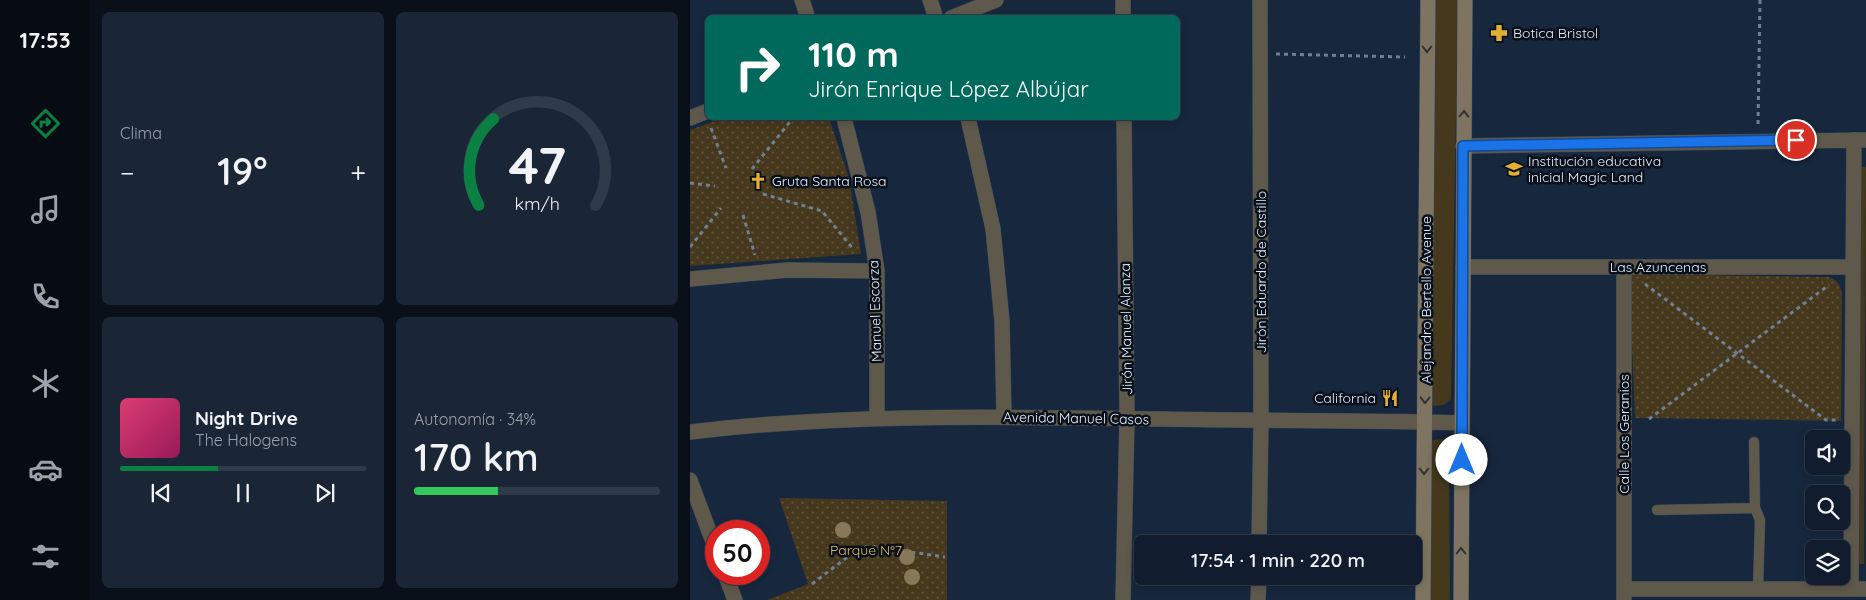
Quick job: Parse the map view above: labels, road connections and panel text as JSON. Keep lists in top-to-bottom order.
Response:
{
  "streets": {
    "main road": ["Alejandro Bertello Avenue"],
    "street": [
      "Las Azuncenas",
      "Jirón Eduardo de Castillo",
      "Manuel Escorza",
      "Jirón Manuel Alanza",
      "Avenida Manuel Casos",
      "Calle Los Geranios"
    ]
  },
  "crossings": [
    ["Las Azuncenas", "Calle Los Geranios"],
    ["Jirón Eduardo de Castillo", "Avenida Manuel Casos"],
    ["Alejandro Bertello Avenue", "Avenida Manuel Casos"],
    ["Manuel Escorza", "Avenida Manuel Casos"],
    ["Jirón Manuel Alanza", "Avenida Manuel Casos"]
  ],
  "parks": ["Parque N°7"],
  "places": {
    "pharmacy": ["Botica Bristol"],
    "school or university": ["Institución educativa inicial Magic Land"],
    "church": ["Gruta Santa Rosa"],
    "restaurant": ["California"]
  },
  "page": {
    "tabs": "17:53",
    "tile": [
      "Clima",
      ["Autonomía · 34%", "170 km"]
    ],
    "turn": ["110 m", "Jirón Enrique López Albújar"],
    "heat": ["−", "19°", "+"],
    "song": ["Night Drive", "The Halogens"],
    "limit": "50",
    "trip": "17:54 · 1 min · 220 m",
    "gauge": ["47", "km/h"]
  }
}
